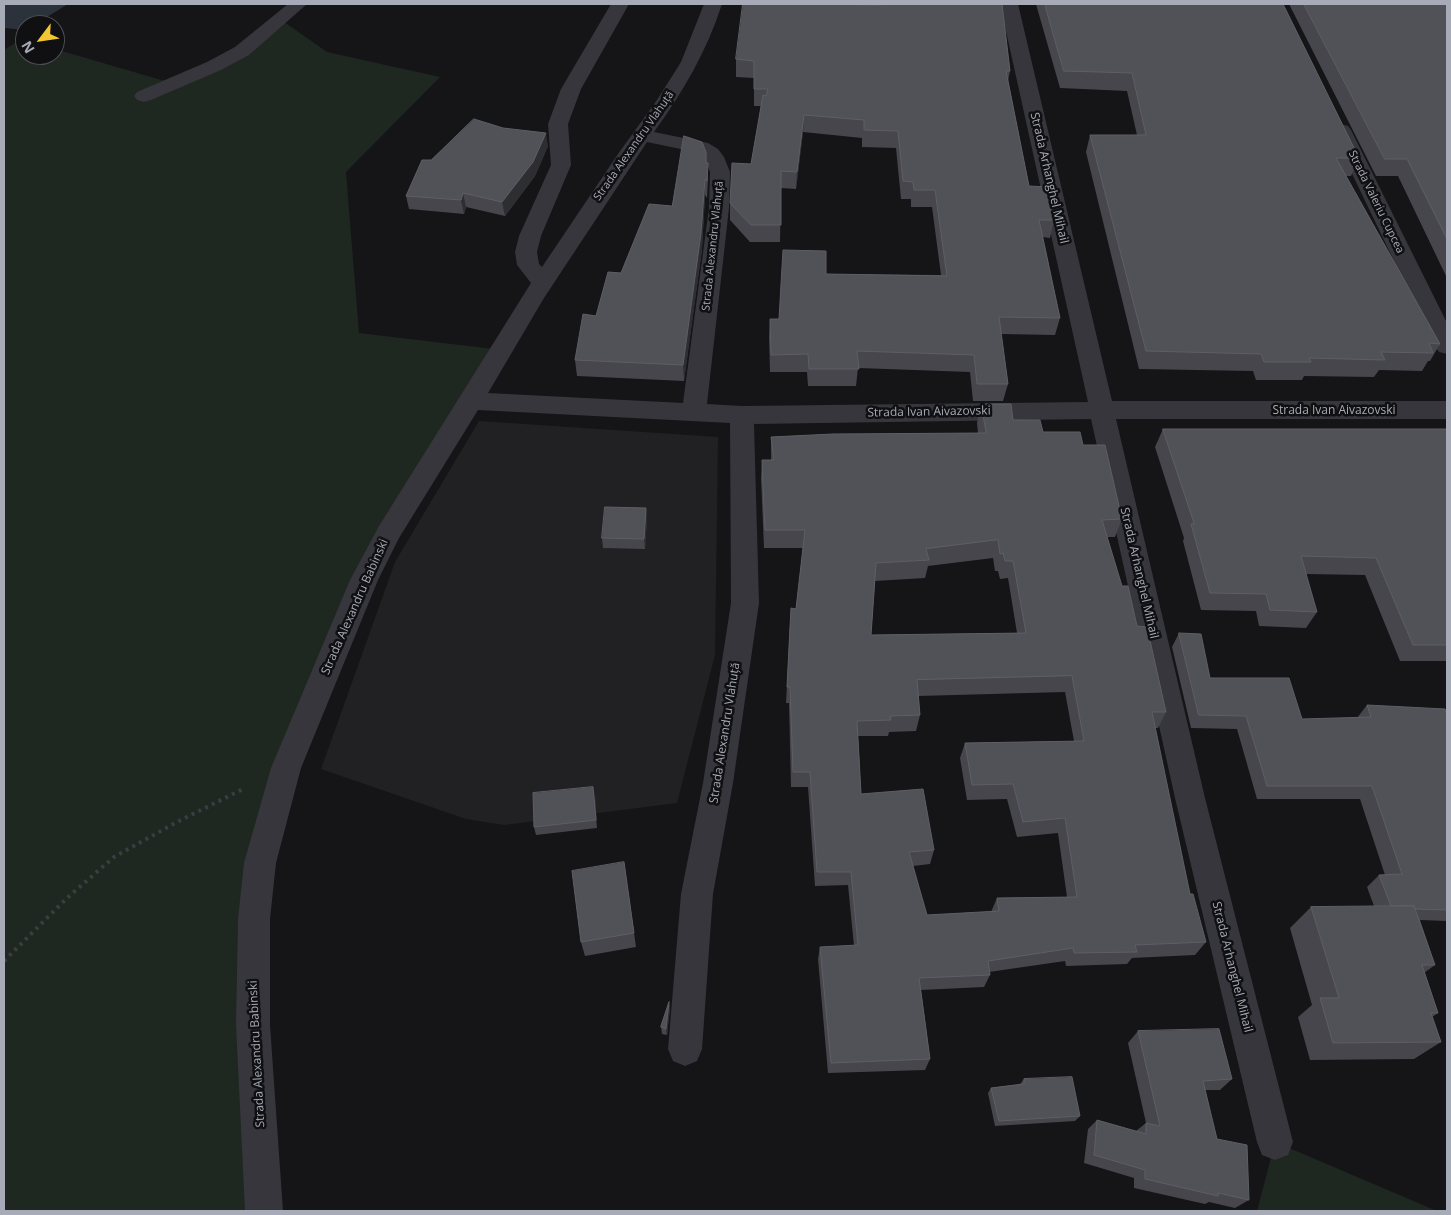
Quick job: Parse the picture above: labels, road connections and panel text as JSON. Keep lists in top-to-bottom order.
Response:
{
  "streets": {
    "street": [
      "Strada Аlexandru Vlahuță",
      "Strada Arhanghel Mihail",
      "Strada Valeriu Cupcea",
      "Strada Alexandru Vlahuță",
      "Strada Ivan Aivazovski",
      "Strada Alexandru Babinski"
    ]
  },
  "crossings": [
    ["Strada Аlexandru Vlahuță", "Strada Alexandru Vlahuță"],
    ["Strada Аlexandru Vlahuță", "Strada Ivan Aivazovski"],
    ["Strada Аlexandru Vlahuță", "Strada Alexandru Babinski"],
    ["Strada Arhanghel Mihail", "Strada Ivan Aivazovski"],
    ["Strada Alexandru Vlahuță", "Strada Ivan Aivazovski"],
    ["Strada Ivan Aivazovski", "Strada Alexandru Babinski"]
  ],
  "north": "bottom left"
}
